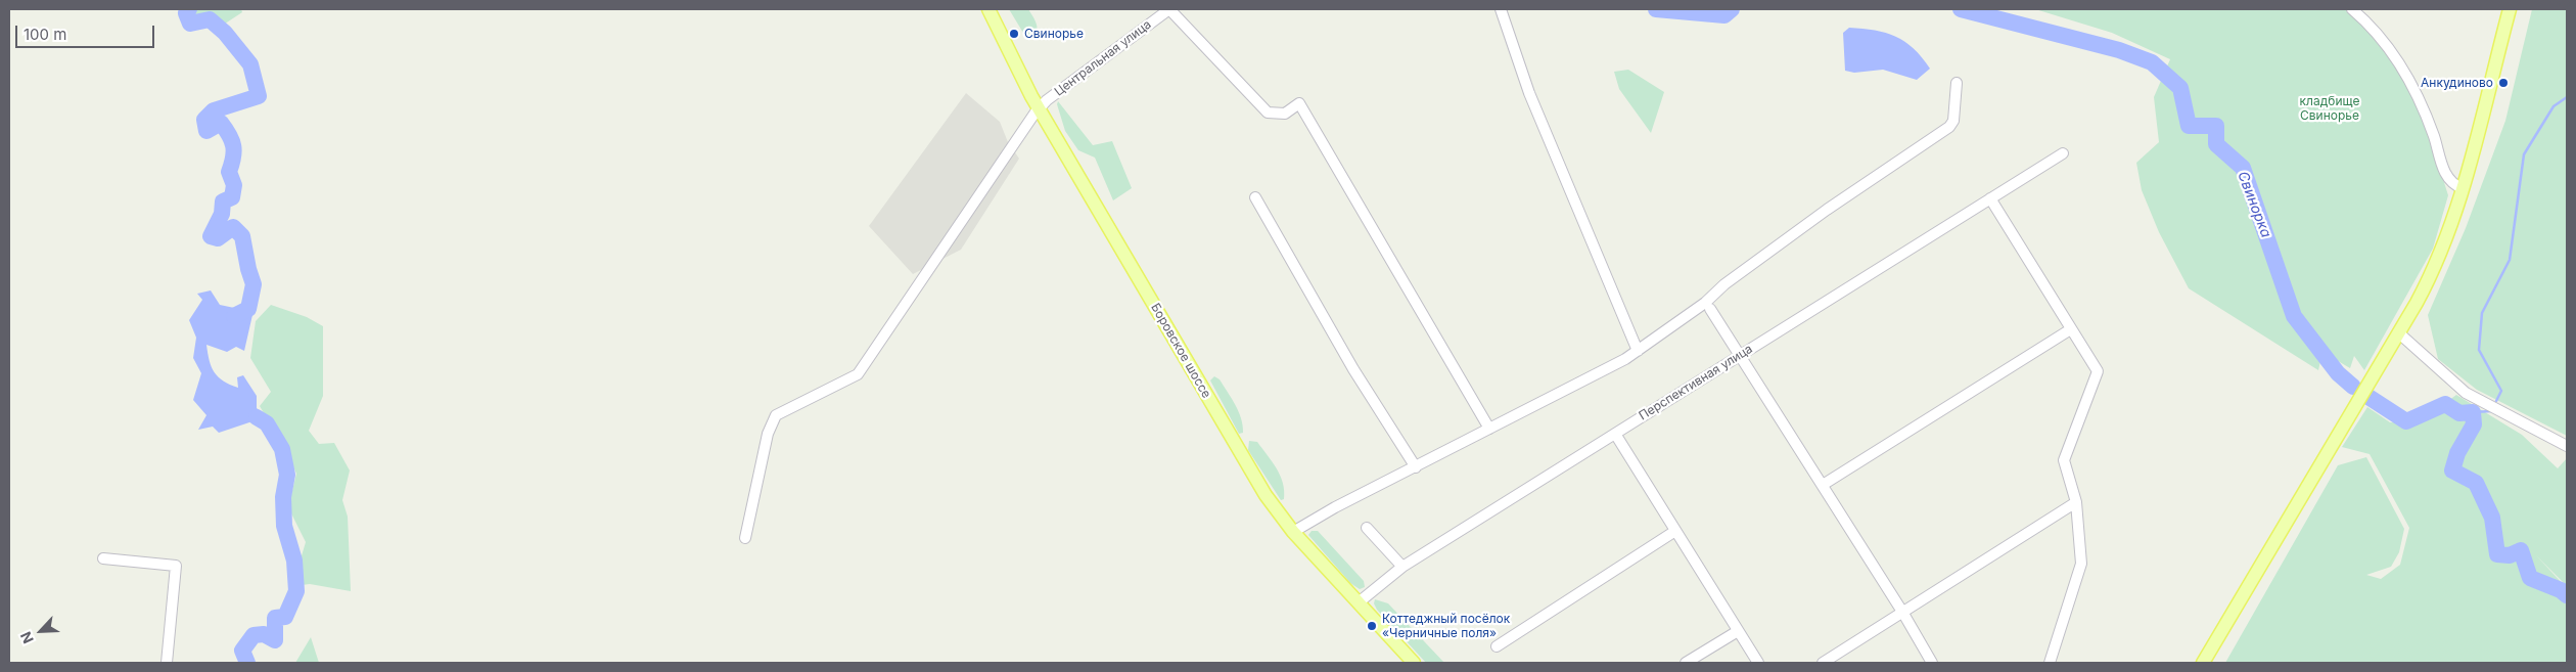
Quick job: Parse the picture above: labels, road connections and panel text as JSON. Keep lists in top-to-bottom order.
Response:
{
  "streets": {
    "main road": ["Боровское шоссе"],
    "street": ["Центральная улица", "Перспективная улица"]
  },
  "crossings": [
    ["Центральная улица", "Боровское шоссе"],
    ["Боровское шоссе", "Перспективная улица"]
  ],
  "water": ["Свинорка"],
  "parks": ["кладбище Свинорье"],
  "places": ["Свинорье", "Анкудиново", "Коттеджный посёлок «Черничные поля»"],
  "scale_bar": "100 m",
  "north": "bottom left"
}
